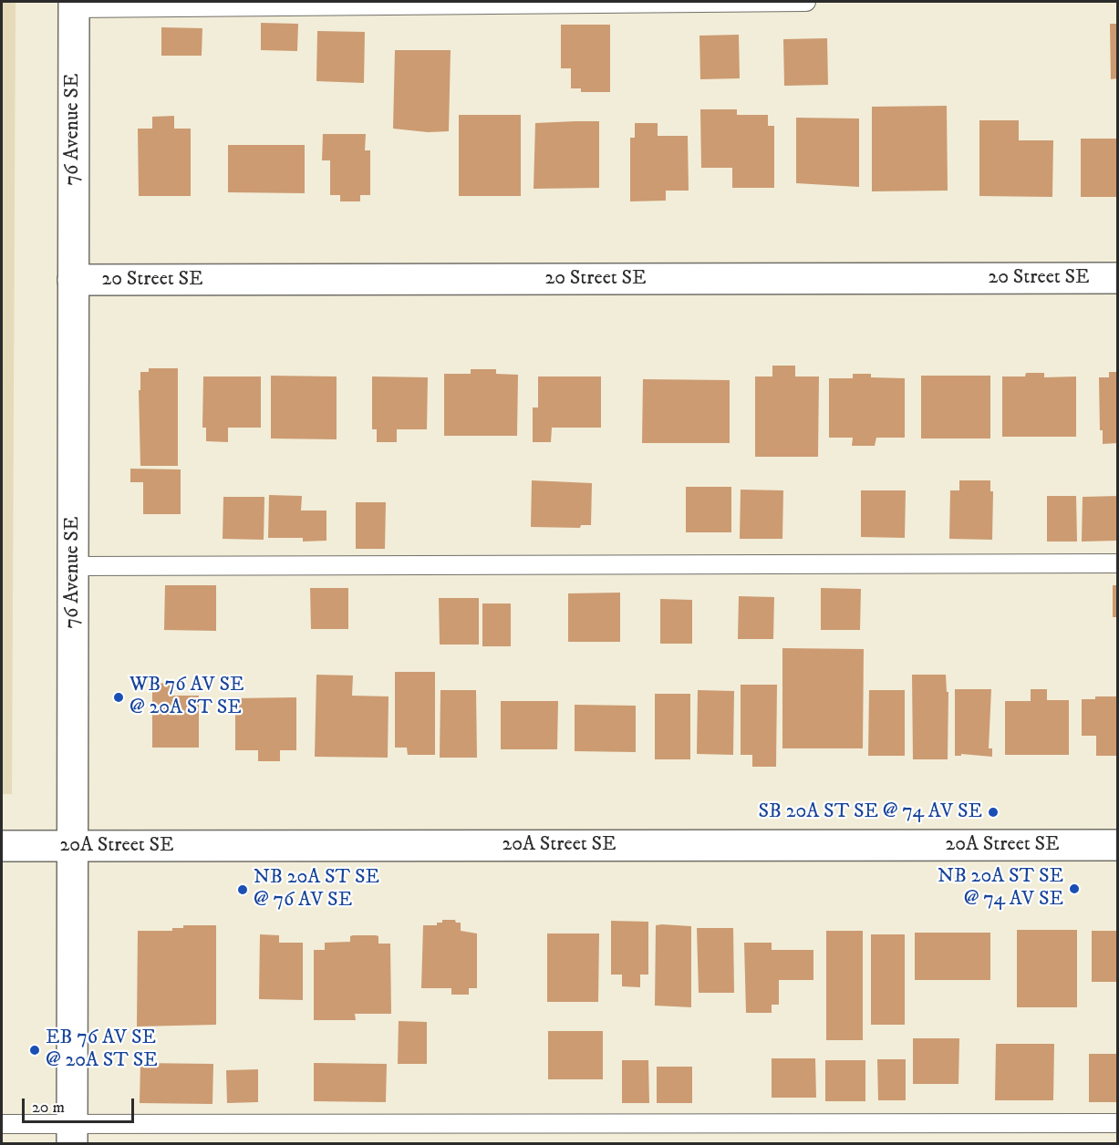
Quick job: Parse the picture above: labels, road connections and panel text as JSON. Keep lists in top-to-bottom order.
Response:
{
  "streets": {
    "street": ["76 Avenue SE", "20 Street SE", "20A Street SE"]
  },
  "crossings": [
    ["76 Avenue SE", "20 Street SE"],
    ["76 Avenue SE", "20A Street SE"]
  ],
  "places": [
    "WB 76 AV SE @ 20A ST SE",
    "SB 20A ST SE @ 74 AV SE",
    "NB 20A ST SE @ 74 AV SE",
    "NB 20A ST SE @ 76 AV SE",
    "EB 76 AV SE @ 20A ST SE"
  ],
  "scale_bar": "20 m"
}
